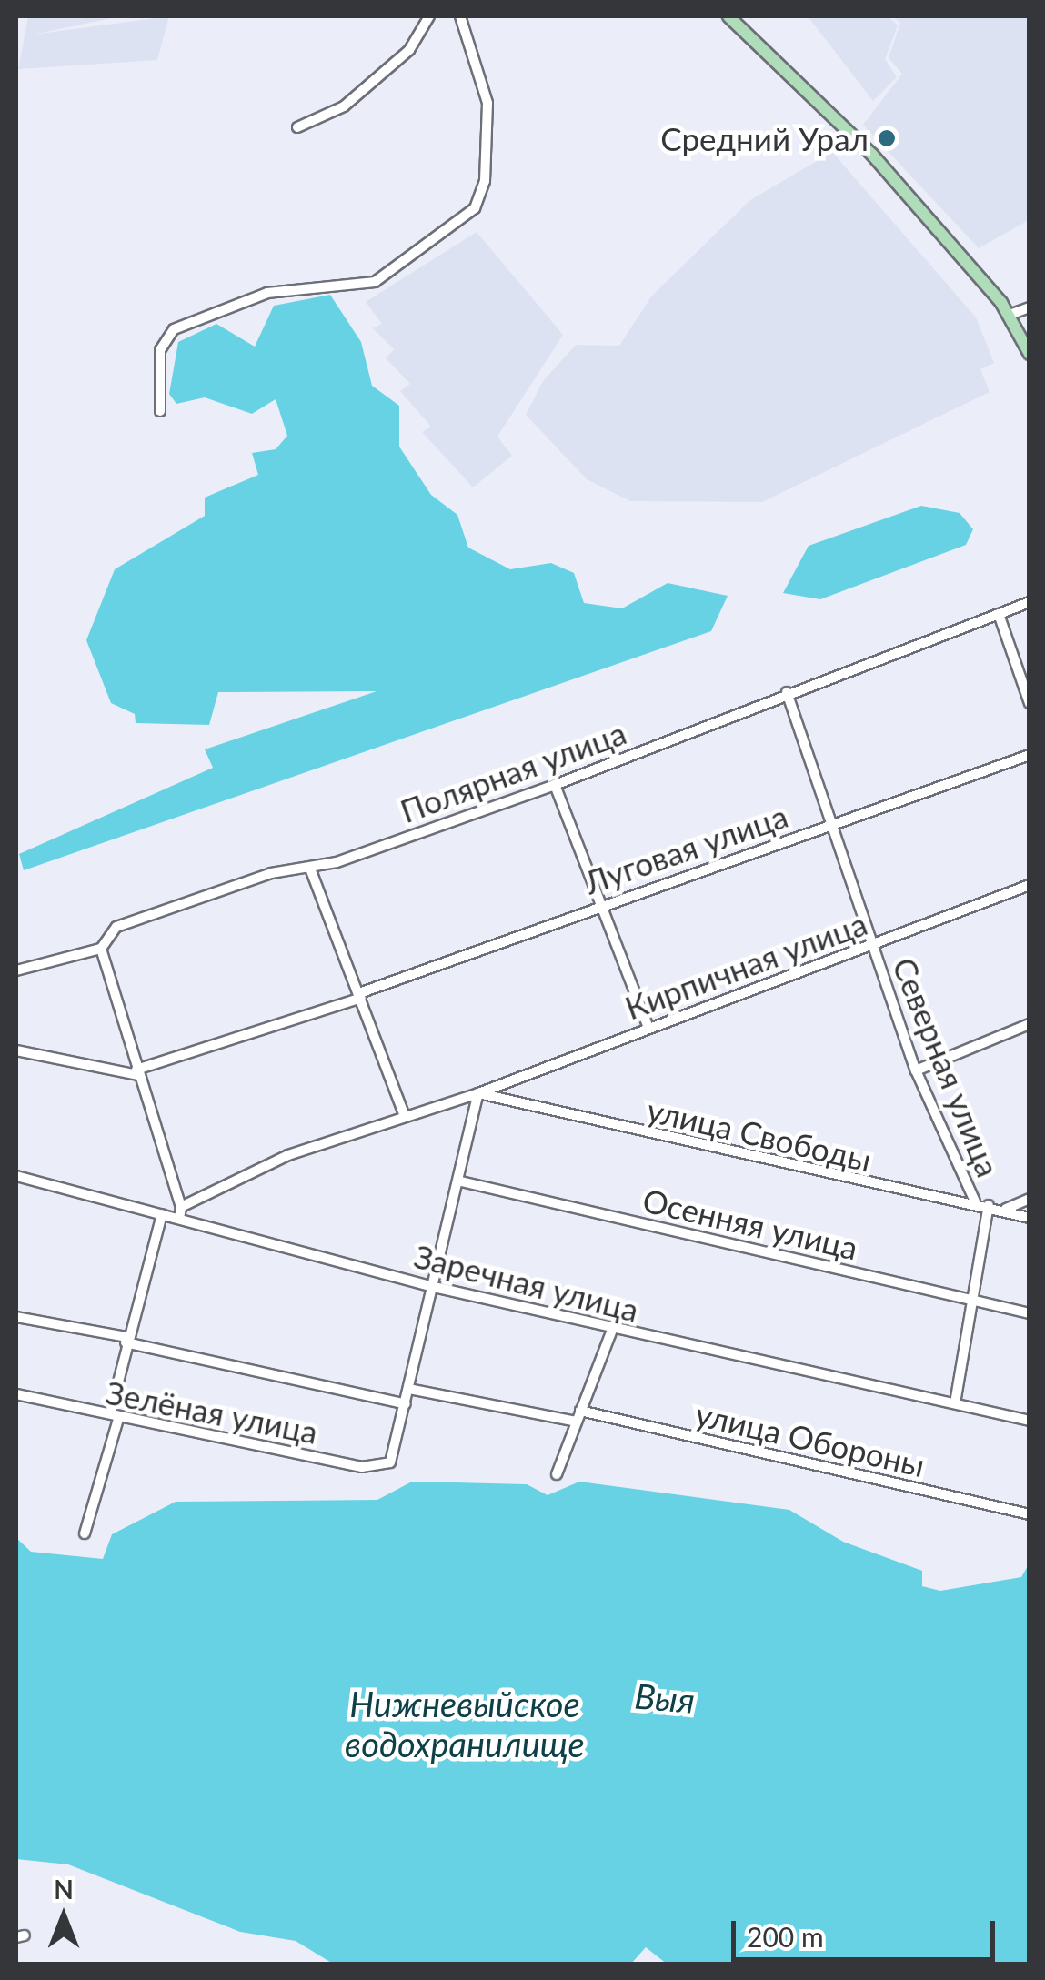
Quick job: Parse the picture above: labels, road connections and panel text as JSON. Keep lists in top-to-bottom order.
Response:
{
  "streets": {
    "street": [
      "Полярная улица",
      "Луговая улица",
      "Кирпичная улица",
      "Северная улица",
      "улица Свободы",
      "Осенняя улица",
      "Заречная улица",
      "Зелёная улица",
      "улица Обороны"
    ]
  },
  "crossings": [
    ["Полярная улица", "Северная улица"],
    ["Луговая улица", "Северная улица"],
    ["Кирпичная улица", "Северная улица"],
    ["Кирпичная улица", "улица Свободы"],
    ["Северная улица", "улица Свободы"]
  ],
  "water": ["Выя", "Нижневыйское водохранилище"],
  "places": ["Средний Урал"],
  "scale_bar": "200 m",
  "north": "top"
}
